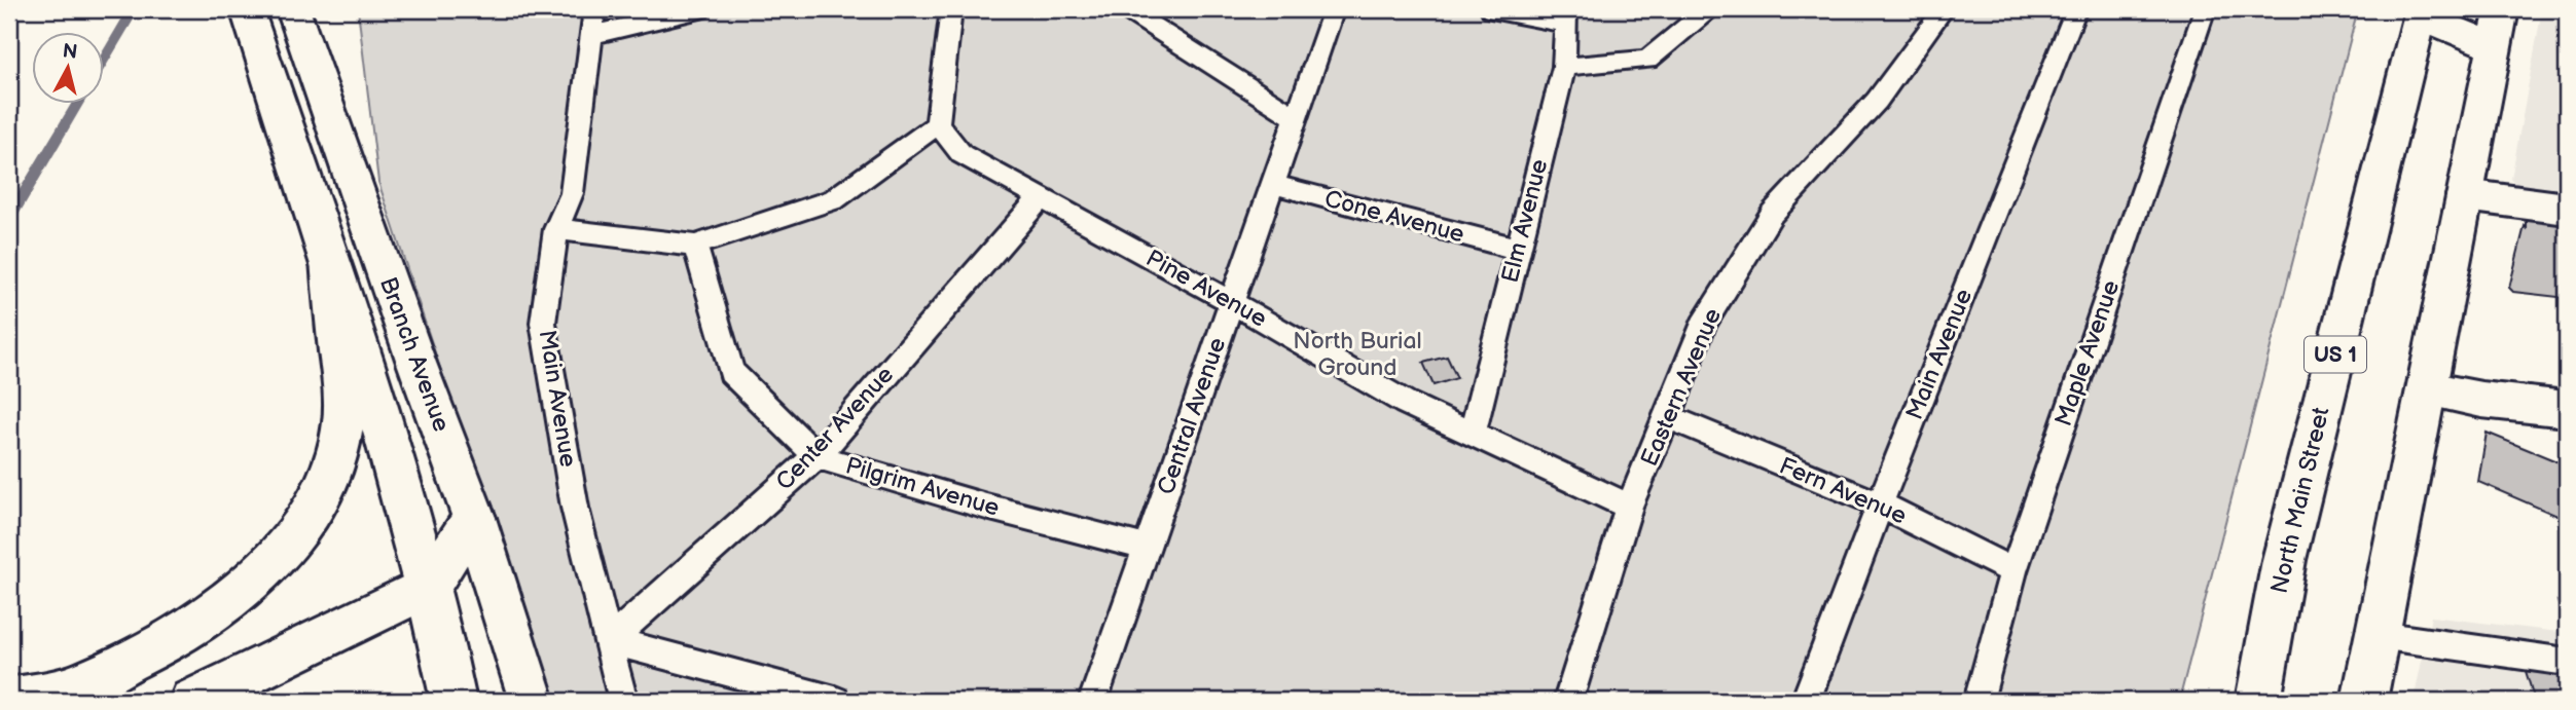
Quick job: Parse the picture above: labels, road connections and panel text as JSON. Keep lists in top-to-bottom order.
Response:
{
  "streets": {
    "main road": ["Branch Avenue", "US 1", "North Main Street"],
    "lane": [
      "Cone Avenue",
      "Elm Avenue",
      "Pine Avenue",
      "Maple Avenue",
      "Main Avenue",
      "Eastern Avenue",
      "Central Avenue",
      "Center Avenue",
      "Pilgrim Avenue",
      "Fern Avenue"
    ]
  },
  "crossings": [
    ["Cone Avenue", "Elm Avenue"],
    ["Cone Avenue", "Central Avenue"],
    ["Elm Avenue", "Pine Avenue"],
    ["Pine Avenue", "Eastern Avenue"],
    ["Pine Avenue", "Central Avenue"],
    ["Pine Avenue", "Center Avenue"],
    ["Maple Avenue", "Fern Avenue"],
    ["Main Avenue", "Center Avenue"],
    ["Main Avenue", "Fern Avenue"],
    ["Eastern Avenue", "Fern Avenue"],
    ["Central Avenue", "Pilgrim Avenue"],
    ["Center Avenue", "Pilgrim Avenue"]
  ],
  "parks": ["North Burial Ground"],
  "north": "top"
}
